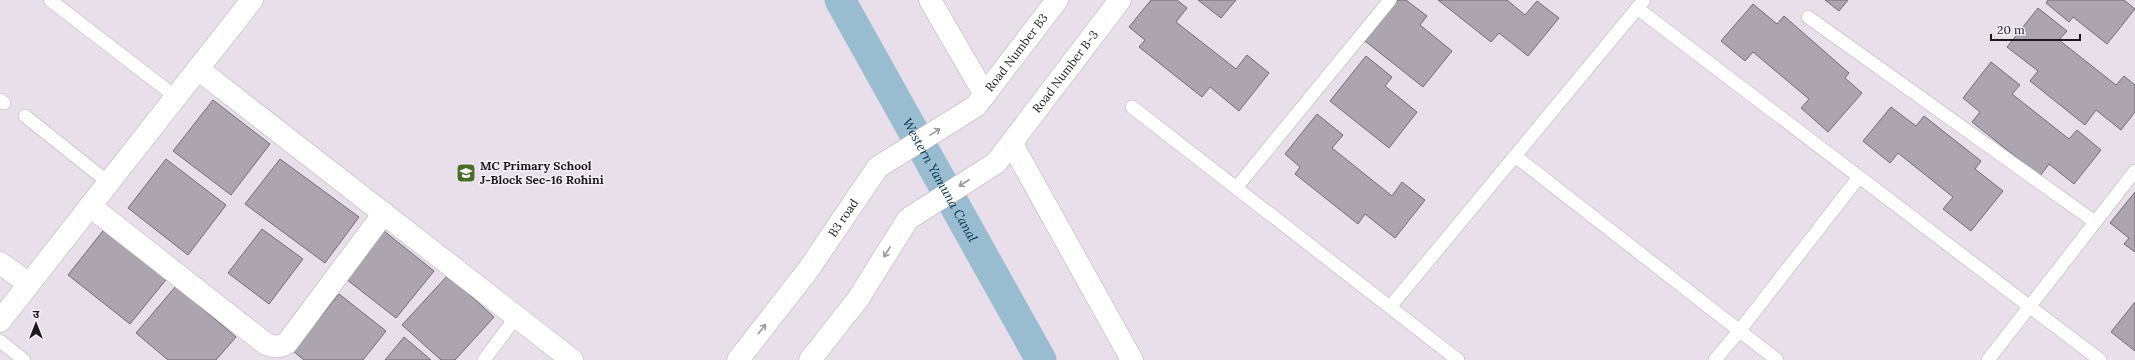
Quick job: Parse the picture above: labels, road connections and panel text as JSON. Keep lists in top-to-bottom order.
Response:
{
  "streets": {
    "street": ["Road Number B3", "Road Number B-3", "B3 road"]
  },
  "crossings": [
    ["Road Number B3", "B3 road"]
  ],
  "water": ["Western Yamuna Canal"],
  "places": {
    "school or university": ["MC Primary School J-Block Sec-16 Rohini"]
  },
  "scale_bar": "20 m",
  "north": "top"
}
